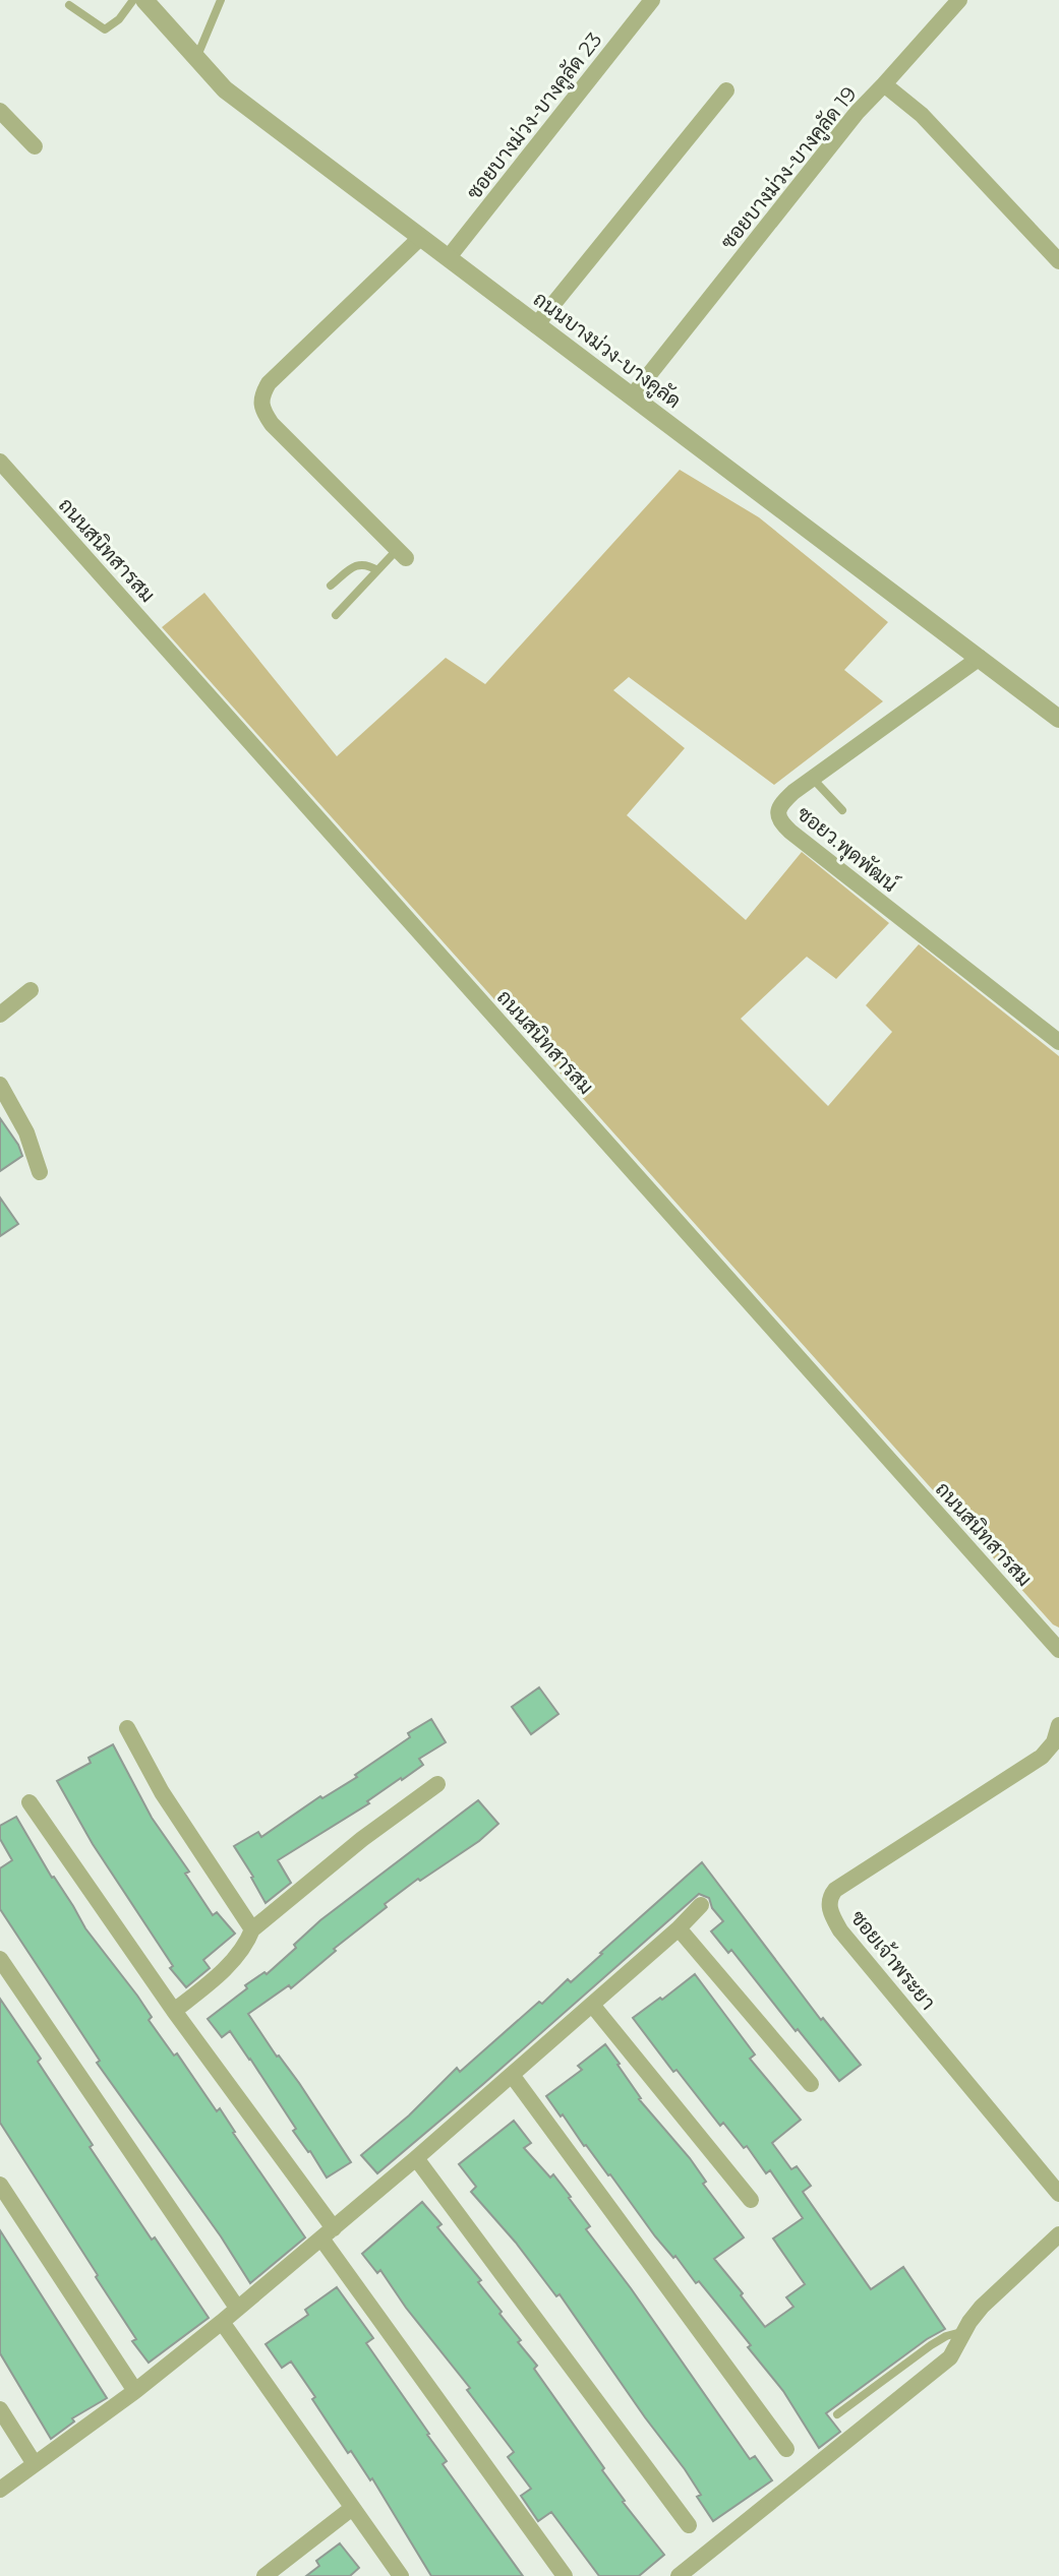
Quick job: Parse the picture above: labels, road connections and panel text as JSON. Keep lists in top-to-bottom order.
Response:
{
  "streets": {
    "street": [
      "ซอยบางม่วง-บางคูลัด 23",
      "ซอยบางม่วง-บางคูลัด 19",
      "ถนนบางม่วง-บางคูลัด",
      "ถนนสนิทสารสม",
      "ซอยว.พุดพัฒน์",
      "ซอยเจ้าพระยา"
    ]
  },
  "crossings": [
    ["ซอยบางม่วง-บางคูลัด 23", "ถนนบางม่วง-บางคูลัด"],
    ["ซอยบางม่วง-บางคูลัด 19", "ถนนบางม่วง-บางคูลัด"],
    ["ถนนบางม่วง-บางคูลัด", "ซอยว.พุดพัฒน์"]
  ]
}
